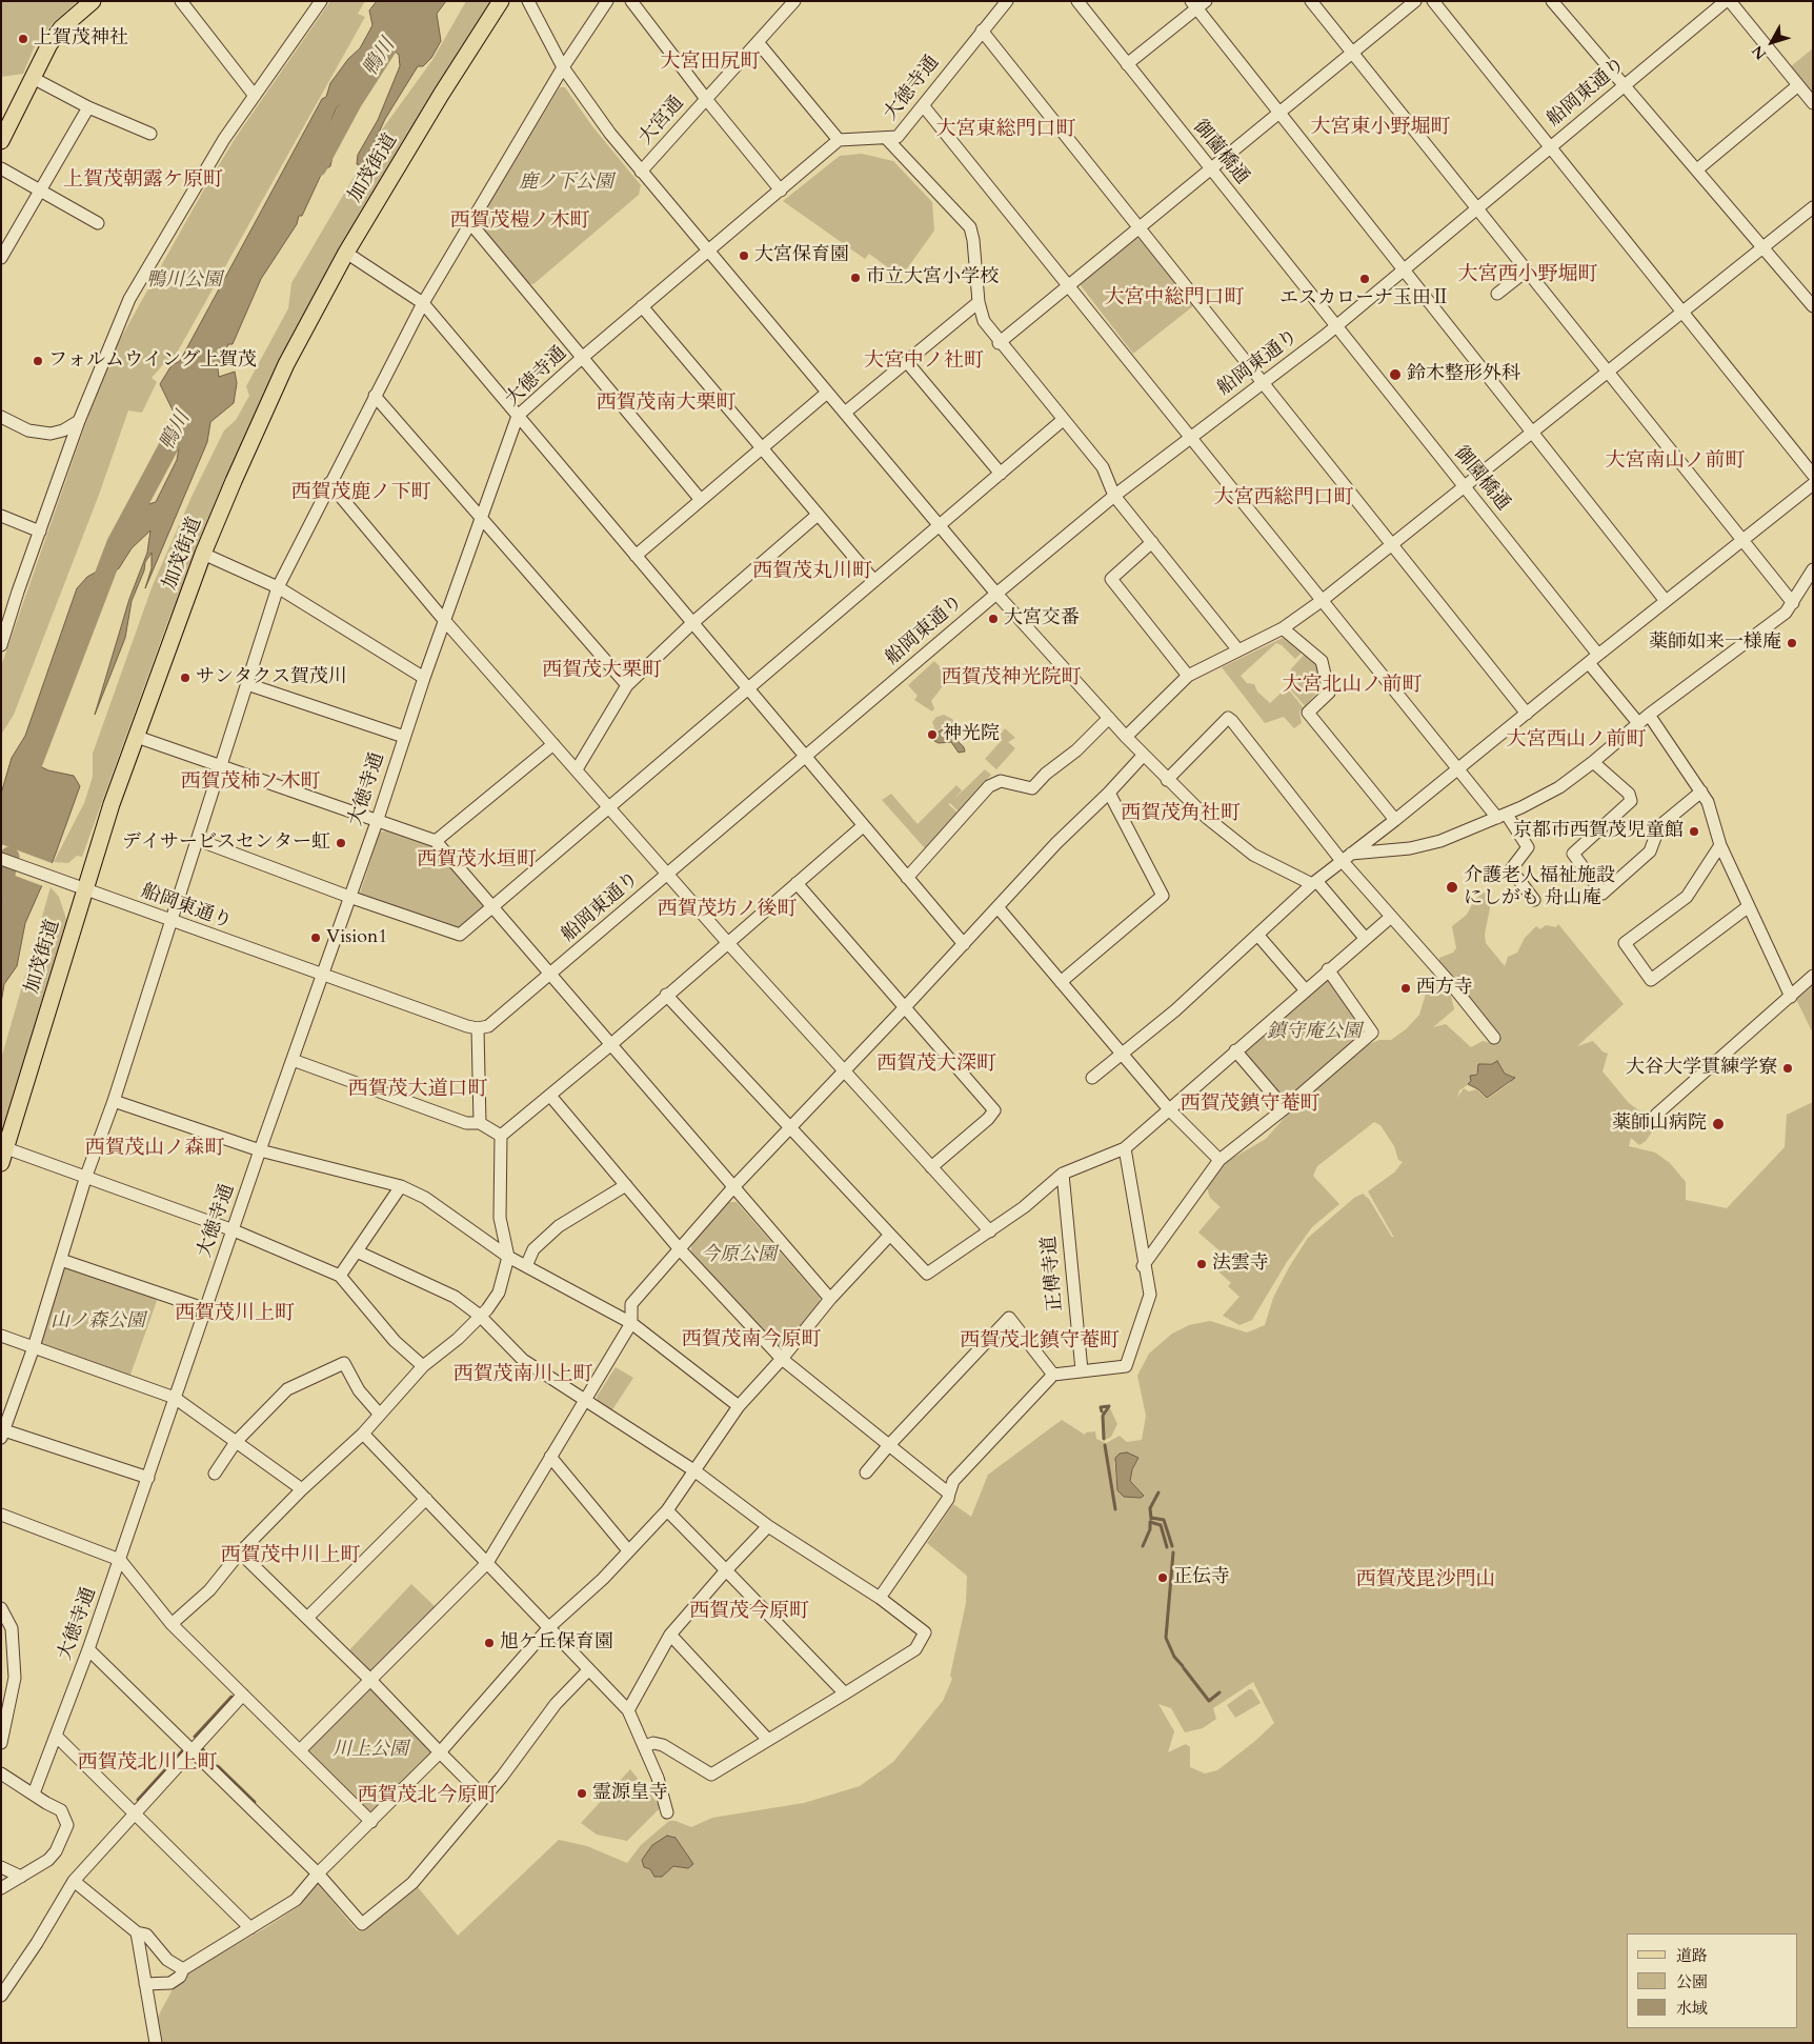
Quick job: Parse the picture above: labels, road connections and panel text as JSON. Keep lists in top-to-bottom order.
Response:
{
  "streets": {
    "main road": ["加茂街道"],
    "street": [
      "大徳寺通",
      "船岡東通り",
      "大宮通",
      "御薗橋通",
      "御園橋通",
      "正傅寺道"
    ]
  },
  "crossings": [
    ["大徳寺通", "船岡東通り"],
    ["船岡東通り", "御薗橋通"],
    ["船岡東通り", "加茂街道"],
    ["船岡東通り", "御園橋通"],
    ["御薗橋通", "御園橋通"]
  ],
  "districts": [
    "大宮田尻町",
    "大宮東小野堀町",
    "大宮東総門口町",
    "上賀茂朝露ケ原町",
    "西賀茂榿ノ木町",
    "大宮西小野堀町",
    "大宮中総門口町",
    "大宮中ノ社町",
    "西賀茂南大栗町",
    "大宮南山ノ前町",
    "西賀茂鹿ノ下町",
    "大宮西総門口町",
    "西賀茂丸川町",
    "西賀茂大栗町",
    "西賀茂神光院町",
    "大宮北山ノ前町",
    "大宮西山ノ前町",
    "西賀茂柿ノ木町",
    "西賀茂角社町",
    "西賀茂水垣町",
    "西賀茂坊ノ後町",
    "西賀茂大深町",
    "西賀茂大道口町",
    "西賀茂鎮守菴町",
    "西賀茂山ノ森町",
    "西賀茂川上町",
    "西賀茂南今原町",
    "西賀茂北鎮守菴町",
    "西賀茂南川上町",
    "西賀茂中川上町",
    "西賀茂毘沙門山",
    "西賀茂今原町",
    "西賀茂北川上町",
    "西賀茂北今原町"
  ],
  "water": ["鴨川"],
  "parks": [
    "鹿ノ下公園",
    "鴨川公園",
    "鎮守庵公園",
    "今原公園",
    "山ノ森公園",
    "川上公園"
  ],
  "places": [
    "上賀茂神社",
    "大宮保育園",
    "市立大宮小学校",
    "エスカローナ玉田Ⅱ",
    "フォルムウイング上賀茂",
    "鈴木整形外科",
    "大宮交番",
    "薬師如来一様庵",
    "サンタクス賀茂川",
    "神光院",
    "京都市西賀茂児童館",
    "デイサービスセンター虹",
    "介護老人福祉施設 にしがも 舟山庵",
    "Vision1",
    "西方寺",
    "大谷大学貫練学寮",
    "薬師山病院",
    "法雲寺",
    "正伝寺",
    "旭ケ丘保育園",
    "霊源皇寺"
  ],
  "legend": ["道路", "公園", "水域"],
  "north": "bottom left"
}
